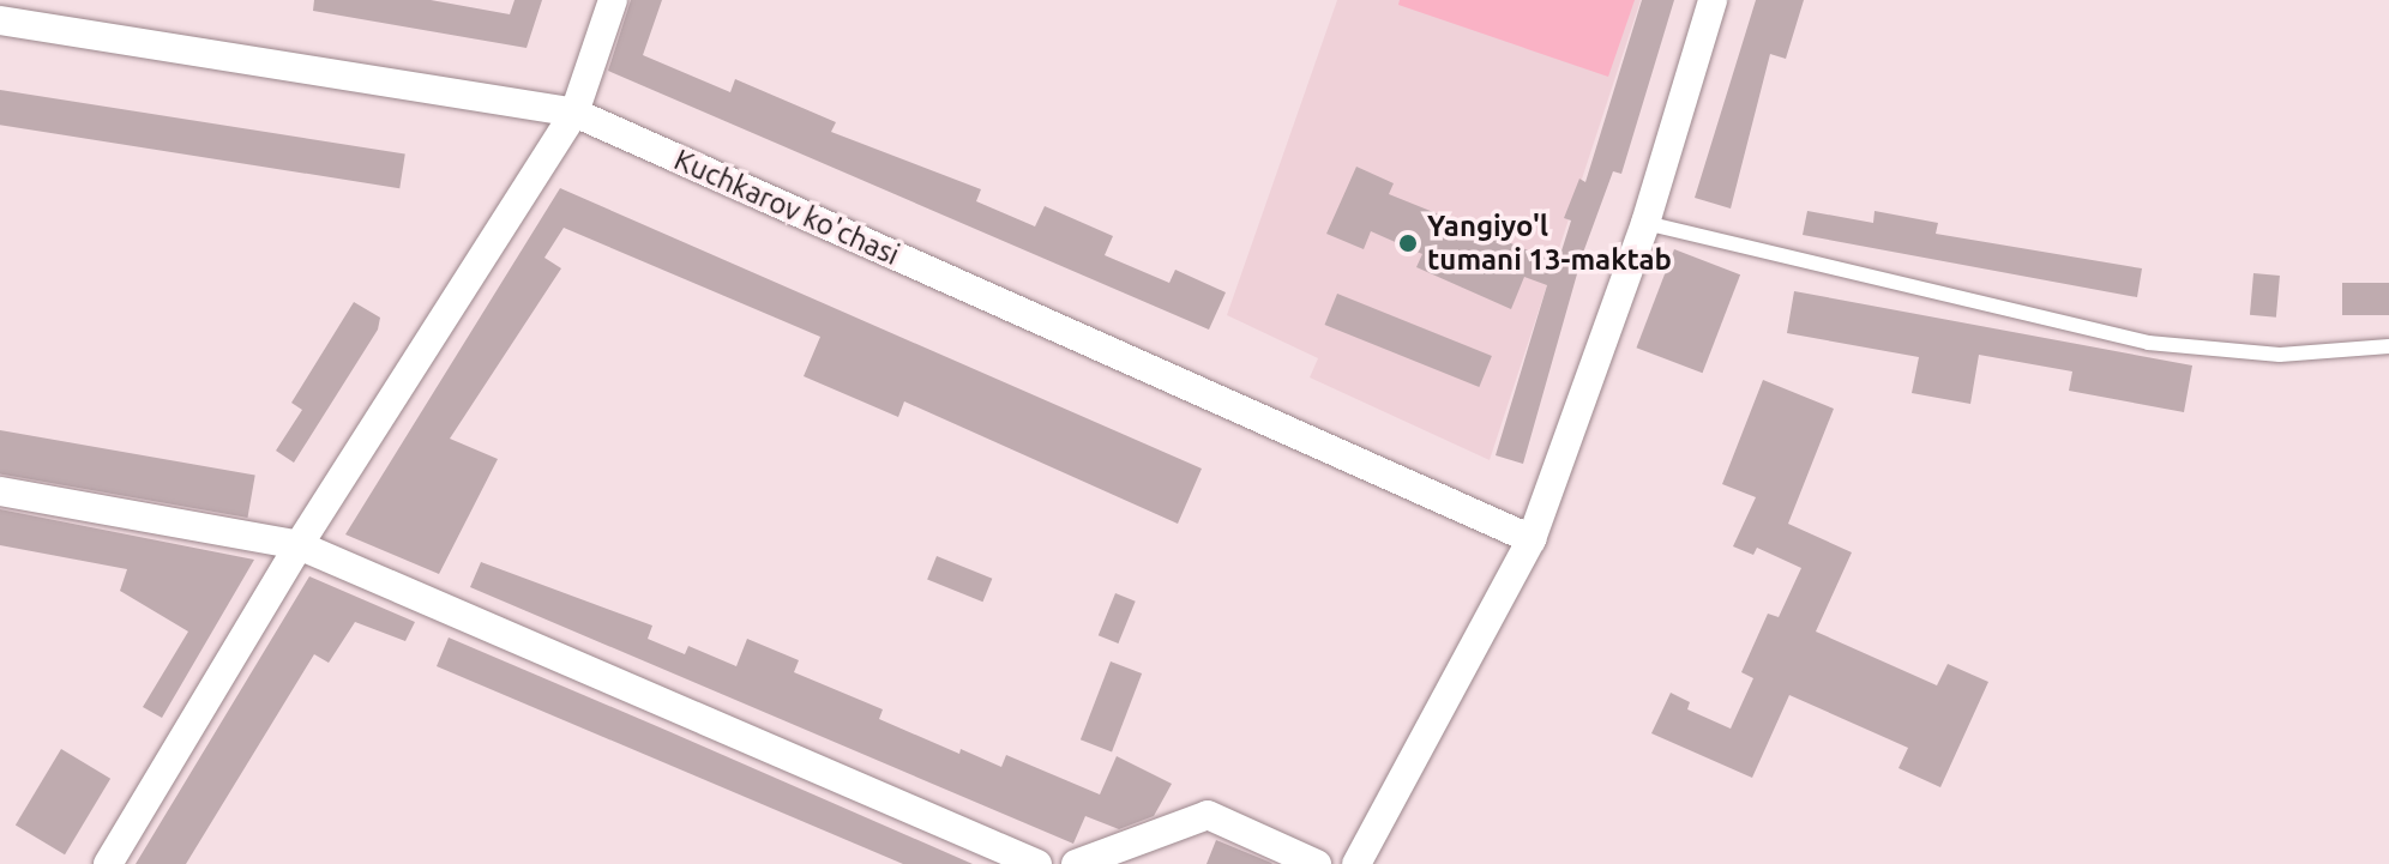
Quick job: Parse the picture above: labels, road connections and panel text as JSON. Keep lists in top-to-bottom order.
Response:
{
  "streets": {
    "street": ["Kuchkarov ko'chasi"]
  },
  "places": ["Yangiyo'l tumani 13-maktab"]
}
